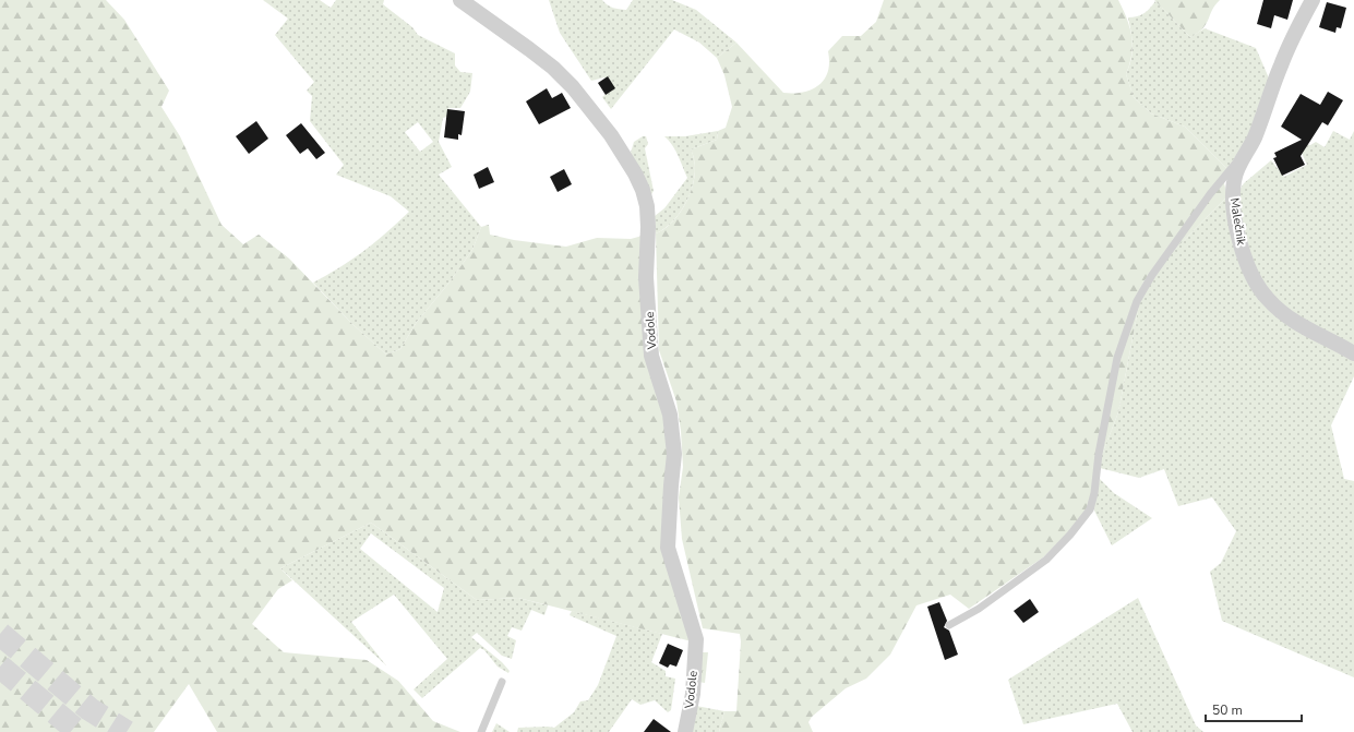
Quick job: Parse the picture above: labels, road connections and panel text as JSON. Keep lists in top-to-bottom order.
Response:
{
  "streets": {
    "street": ["Malečnik", "Vodole"]
  },
  "scale_bar": "50 m"
}
